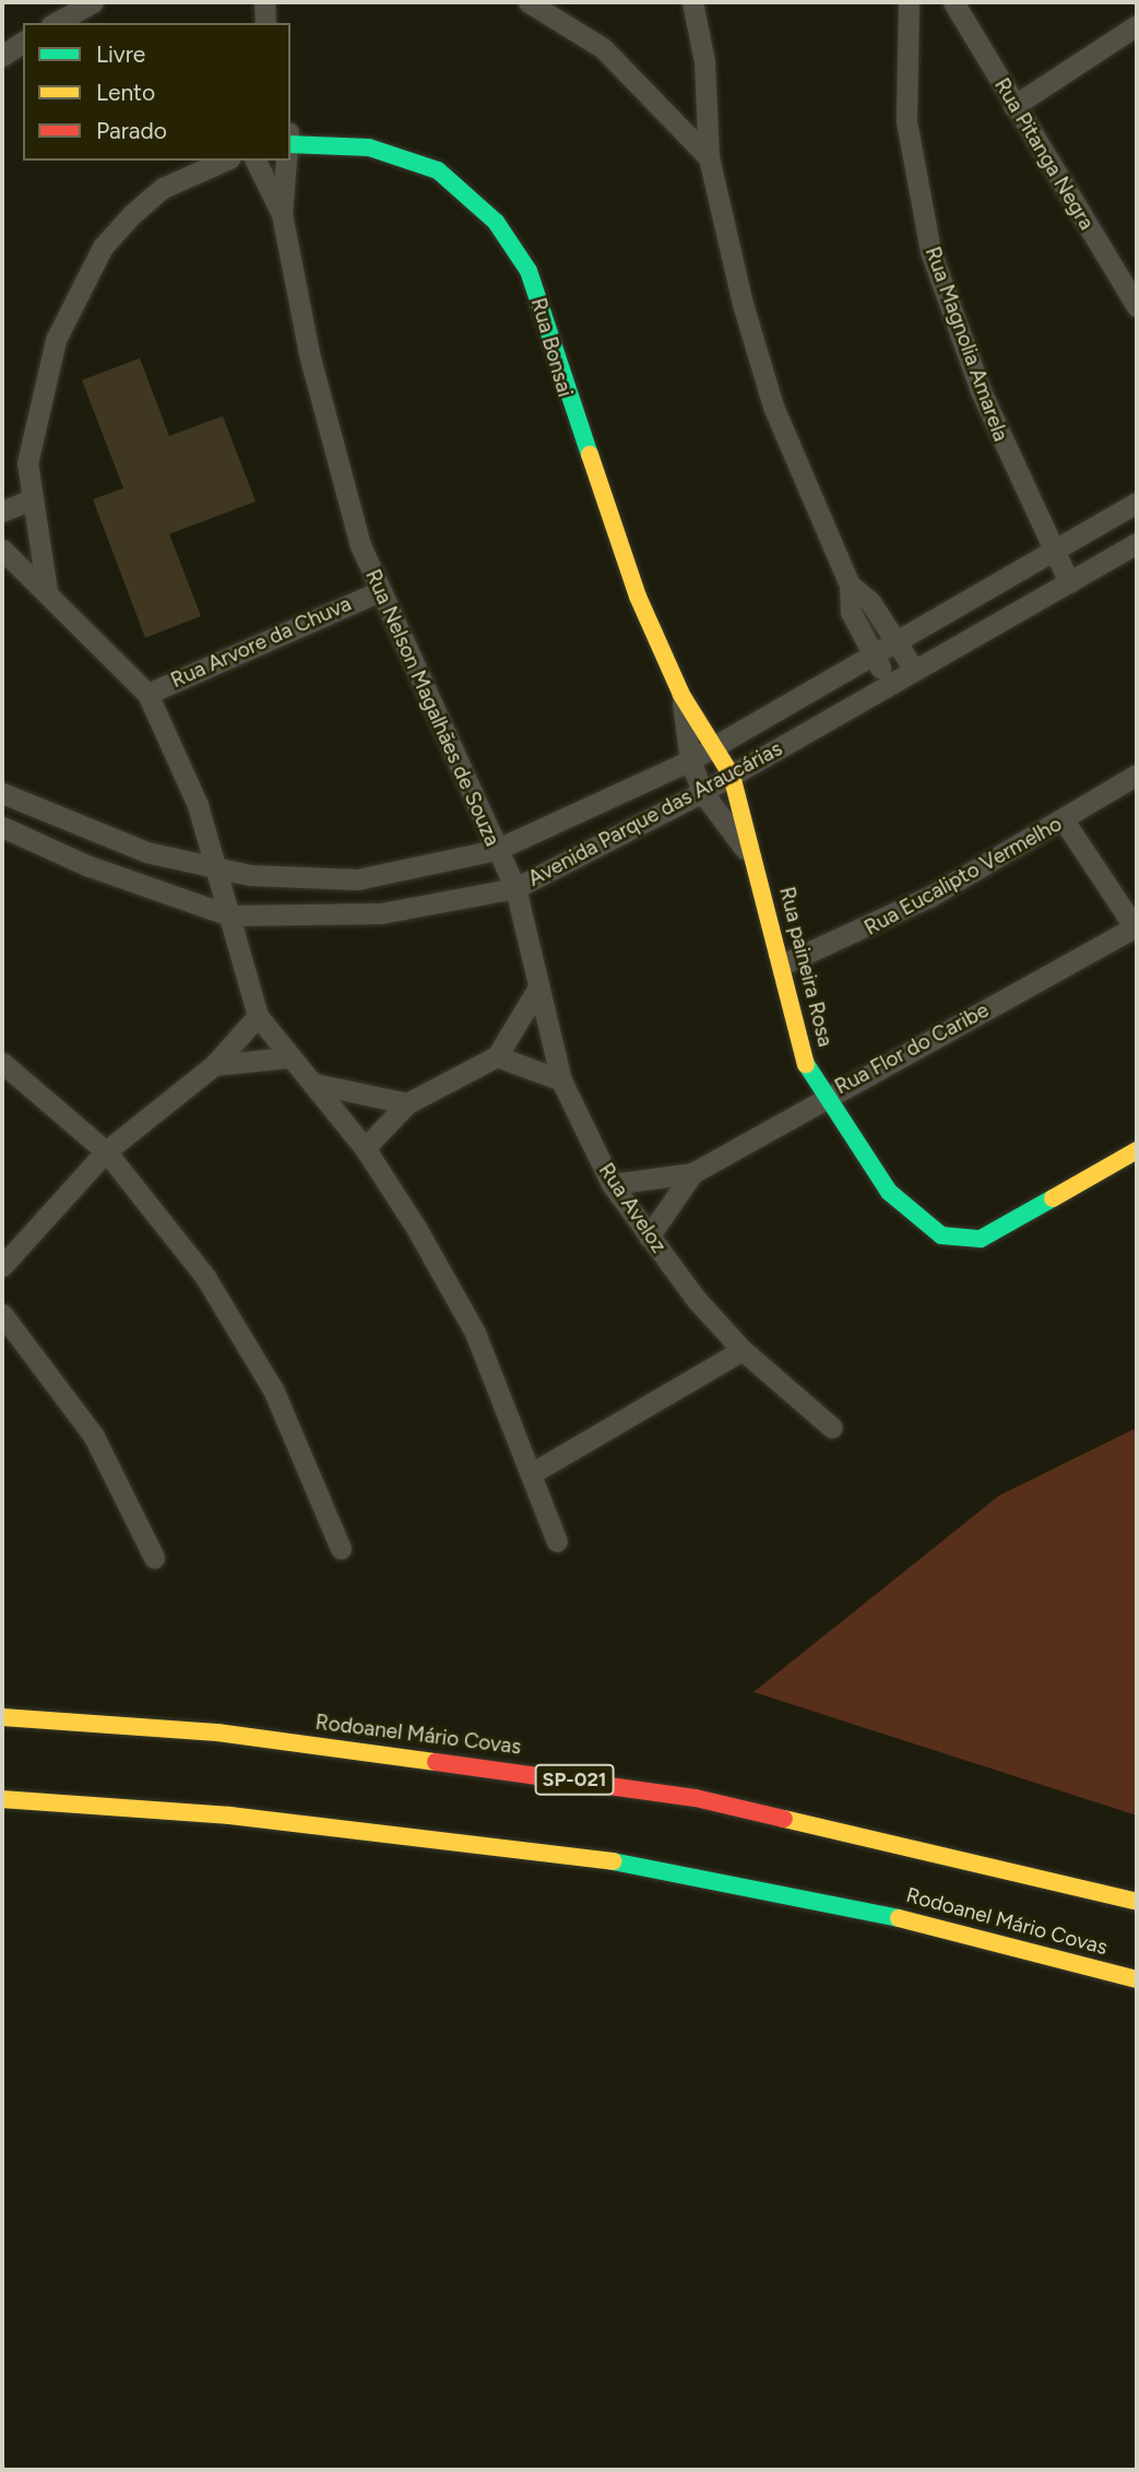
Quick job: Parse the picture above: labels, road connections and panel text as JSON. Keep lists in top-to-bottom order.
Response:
{
  "streets": {
    "main road": [
      "Rua Bonsai",
      "Rua paineira Rosa",
      "Rodoanel Mário Covas",
      "SP-021"
    ],
    "street": [
      "Rua Pitanga Negra",
      "Rua Magnolia Amarela",
      "Rua Arvore da Chuva",
      "Rua Nelson Magalhães de Souza",
      "Avenida Parque das Araucárias",
      "Rua Eucalipto Vermelho",
      "Rua Flor do Caribe",
      "Rua Aveloz"
    ]
  },
  "crossings": [
    ["Rua Magnolia Amarela", "Avenida Parque das Araucárias"],
    ["Rua Arvore da Chuva", "Rua Nelson Magalhães de Souza"],
    ["Rua Nelson Magalhães de Souza", "Avenida Parque das Araucárias"],
    ["Rua Nelson Magalhães de Souza", "Rua Aveloz"],
    ["Avenida Parque das Araucárias", "Rua Aveloz"],
    ["Rua Eucalipto Vermelho", "Rua paineira Rosa"],
    ["Rua paineira Rosa", "Rua Flor do Caribe"]
  ],
  "legend": ["Livre", "Lento", "Parado"]
}
